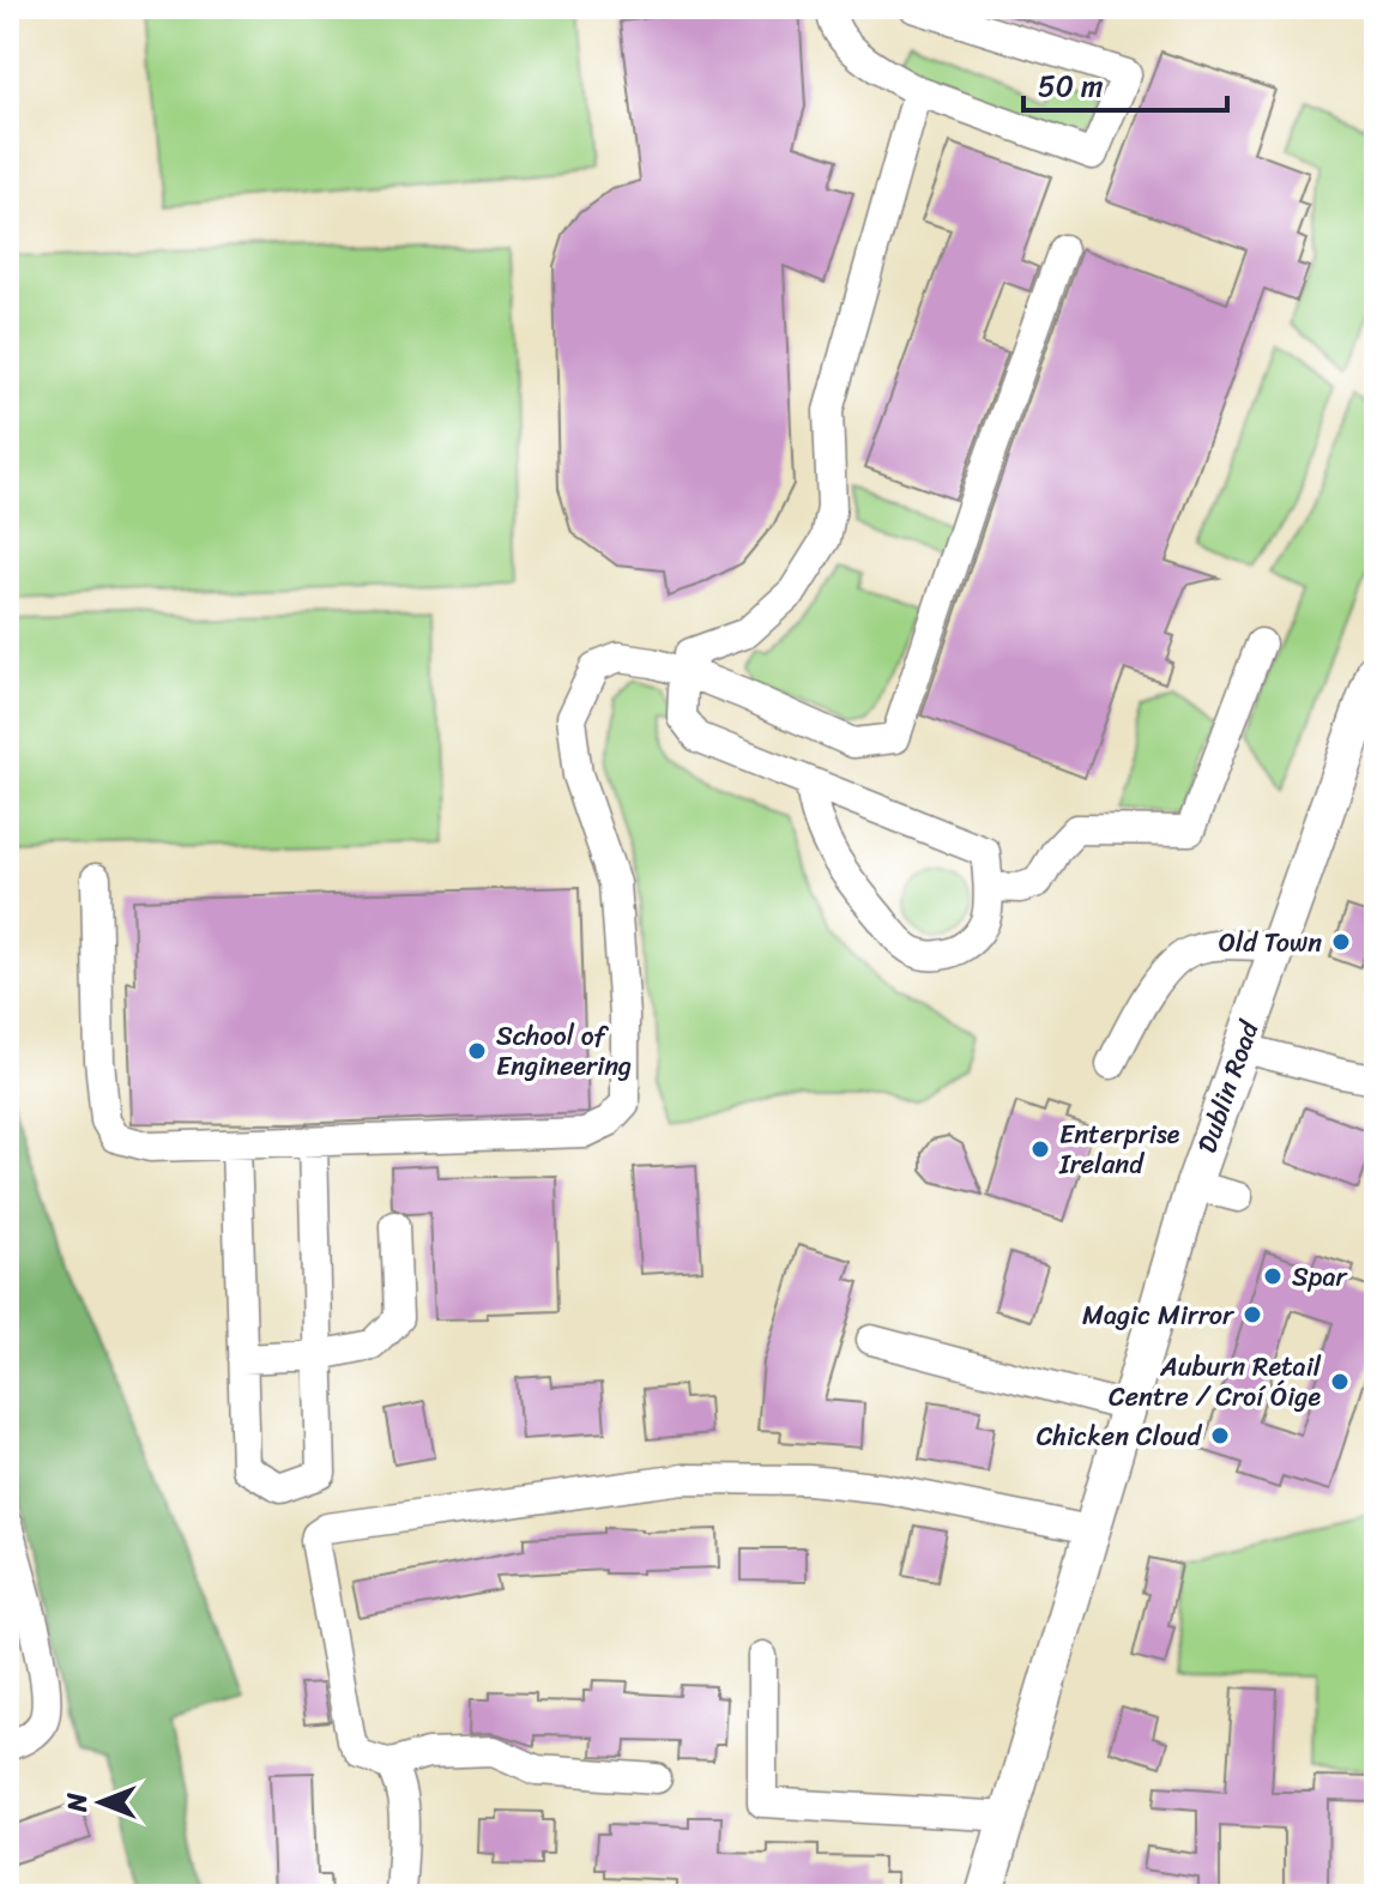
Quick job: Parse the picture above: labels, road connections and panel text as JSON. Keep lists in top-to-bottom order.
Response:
{
  "streets": {
    "main road": ["Dublin Road"]
  },
  "places": [
    "Old Town",
    "School of Engineering",
    "Enterprise Ireland",
    "Spar",
    "Magic Mirror",
    "Auburn Retail Centre / Croí Óige",
    "Chicken Cloud"
  ],
  "scale_bar": "50 m",
  "north": "left"
}
